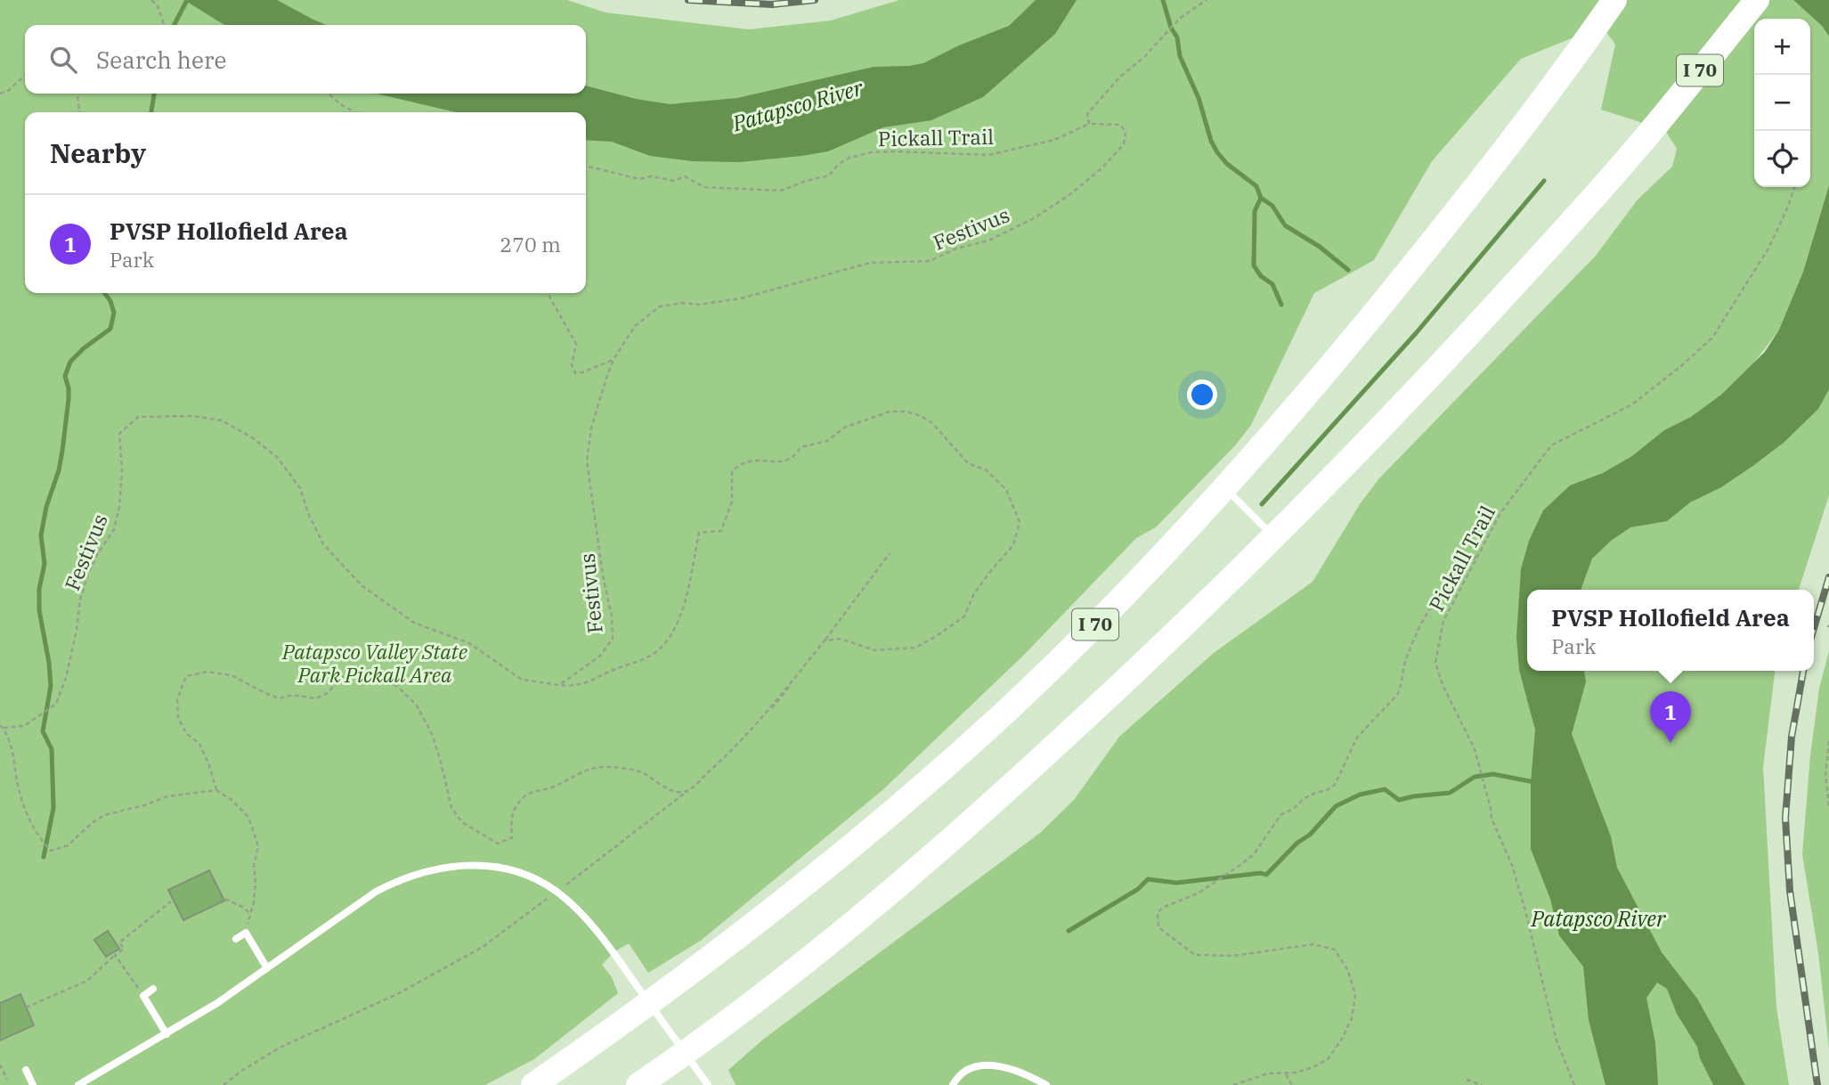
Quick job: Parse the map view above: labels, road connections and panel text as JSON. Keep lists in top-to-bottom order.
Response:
{
  "streets": {
    "highway": ["I 70"],
    "path": ["Pickall Trail", "Festivus"]
  },
  "crossings": [
    ["Pickall Trail", "Festivus"]
  ],
  "water": ["Patapsco River"],
  "parks": ["Patapsco Valley State Park Pickall Area"],
  "page": {
    "map_buttons": ["+", "−"],
    "search": "Search here",
    "heading": "Nearby",
    "list": [
      {
        "mark": "1",
        "name": "PVSP Hollofield Area",
        "note": "Park",
        "value": "270 m"
      }
    ],
    "popup": ["PVSP Hollofield Area", "Park"],
    "pins": "1"
  }
}
